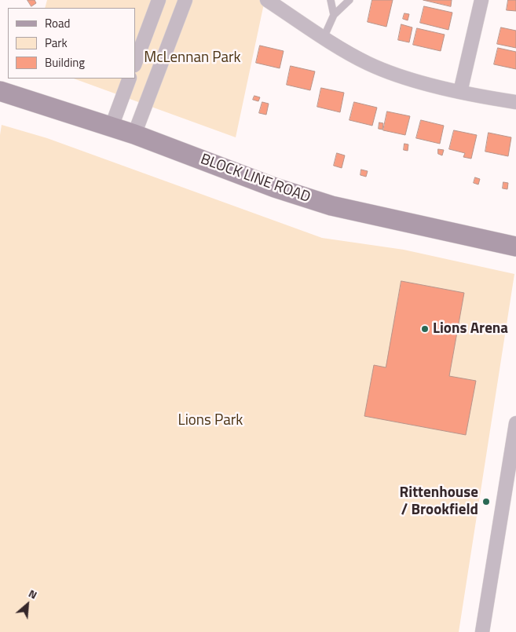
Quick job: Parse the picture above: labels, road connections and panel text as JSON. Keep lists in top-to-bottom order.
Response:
{
  "streets": {
    "street": ["BLOCK LINE ROAD"]
  },
  "parks": ["McLennan Park", "Lions Park"],
  "places": ["Lions Arena", "Rittenhouse / Brookfield"],
  "legend": ["Road", "Park", "Building"],
  "north": "top right"
}
